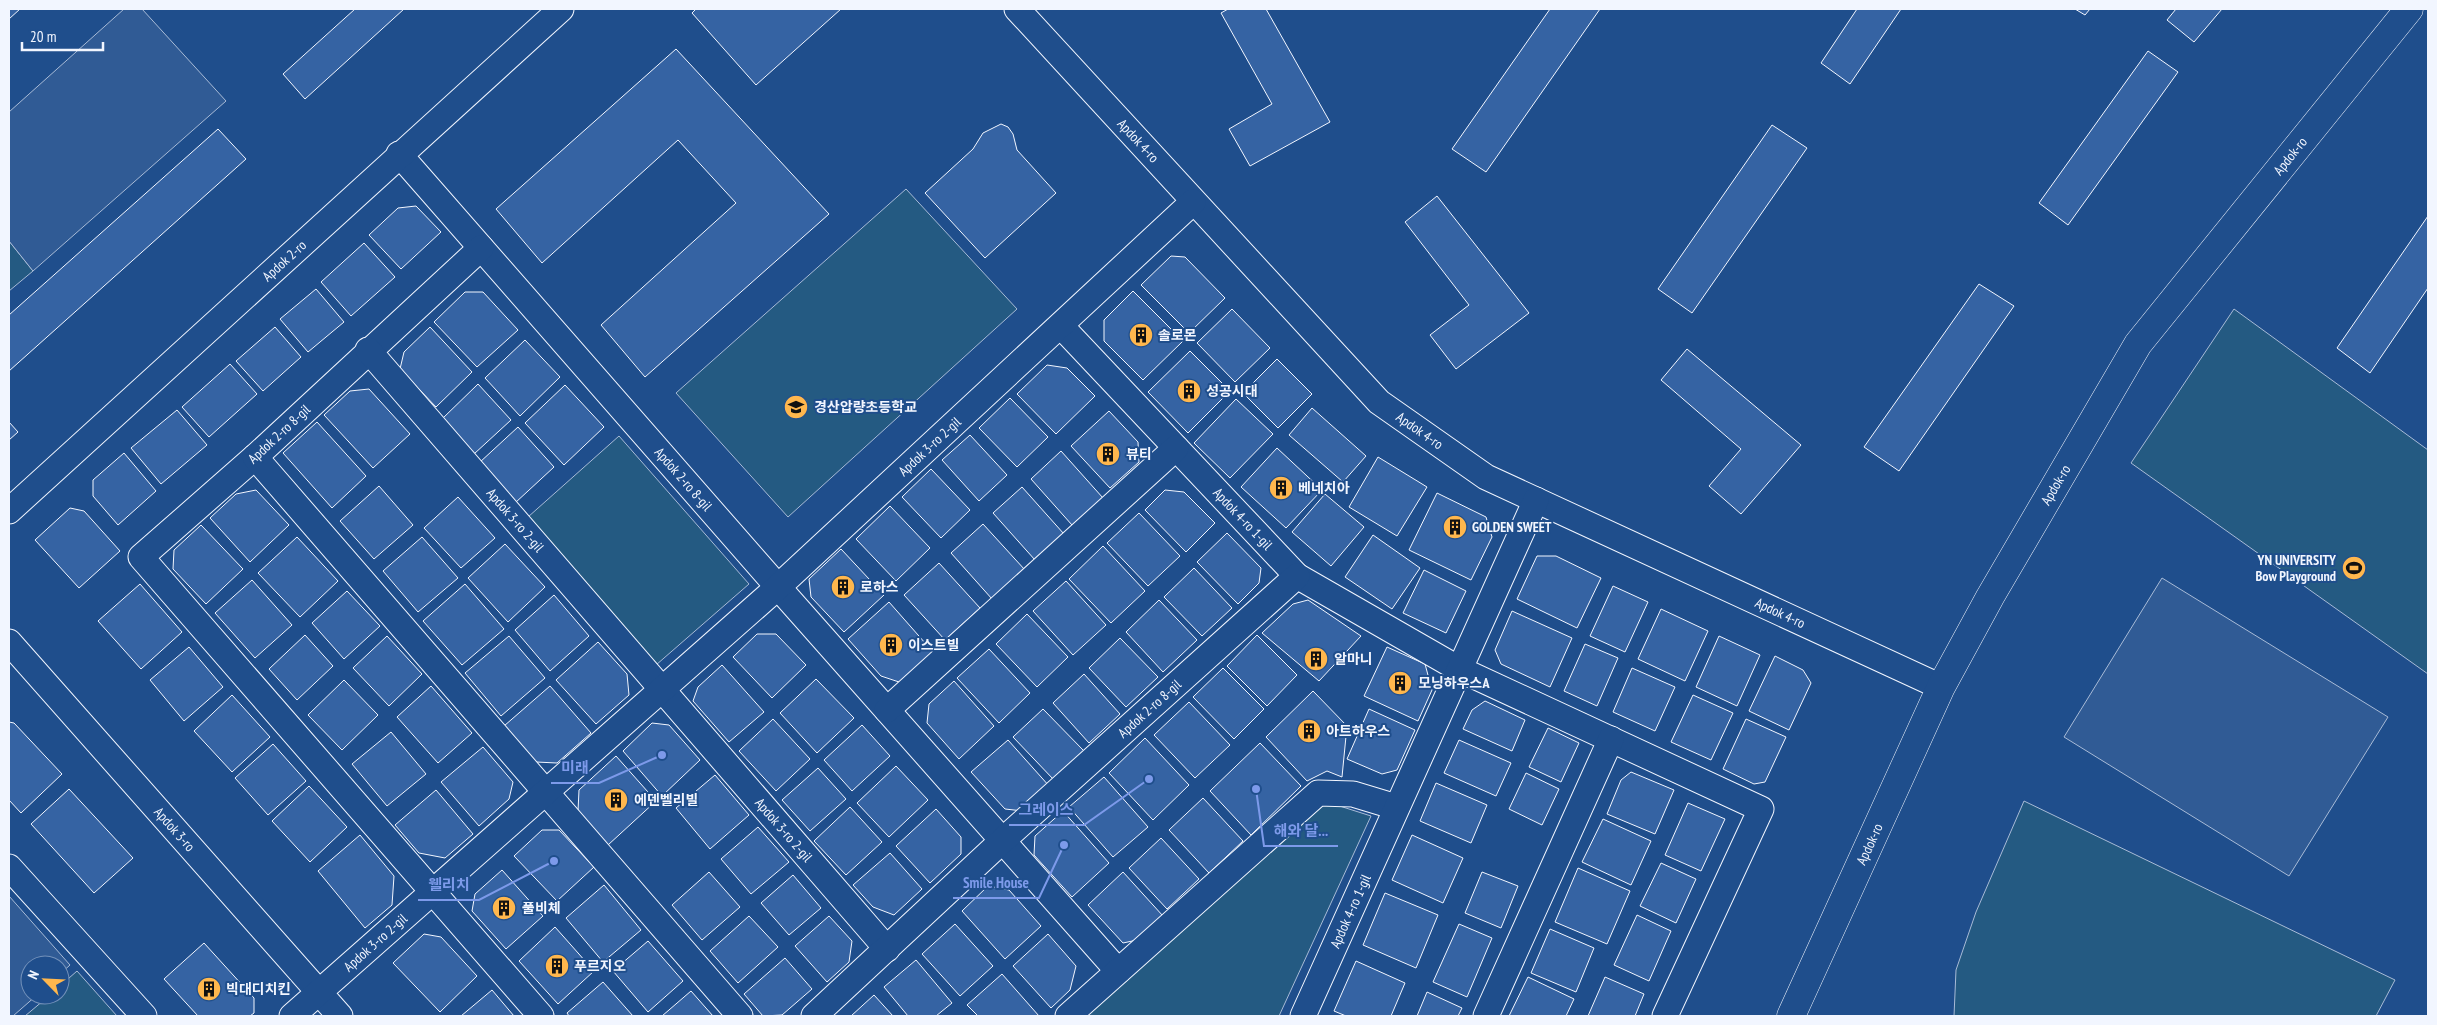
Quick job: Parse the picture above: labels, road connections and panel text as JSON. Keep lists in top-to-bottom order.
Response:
{
  "streets": {
    "street": [
      "Apdok 4-ro",
      "Apdok-ro",
      "Apdok 2-ro",
      "Apdok 2-ro 8-gil",
      "Apdok 3-ro 2-gil",
      "Apdok 4-ro 1-gil",
      "Apdok 3-ro"
    ]
  },
  "crossings": [
    ["Apdok 4-ro", "Apdok-ro"],
    ["Apdok 4-ro", "Apdok 3-ro 2-gil"],
    ["Apdok 4-ro", "Apdok 4-ro 1-gil"],
    ["Apdok 2-ro", "Apdok 2-ro 8-gil"],
    ["Apdok 2-ro 8-gil", "Apdok 3-ro 2-gil"],
    ["Apdok 2-ro 8-gil", "Apdok 4-ro 1-gil"],
    ["Apdok 3-ro 2-gil", "Apdok 4-ro 1-gil"],
    ["Apdok 3-ro 2-gil", "Apdok 3-ro"]
  ],
  "places": {
    "building": [
      "솔로몬",
      "성공시대",
      "뷰티",
      "베네치아",
      "GOLDEN SWEET",
      "로하스",
      "이스트빌",
      "알마니",
      "모닝하우스A",
      "아트하우스",
      "에덴벨리빌",
      "풀비체",
      "푸르지오",
      "빅대디치킨"
    ],
    "school or university": ["경산압량초등학교"],
    "sports": ["YN UNIVERSITY Bow Playground"],
    "other": [
      "미래",
      "그레이스",
      "해와 달...",
      "Smile House",
      "웰리치"
    ]
  },
  "scale_bar": "20 m",
  "north": "top left"
}
